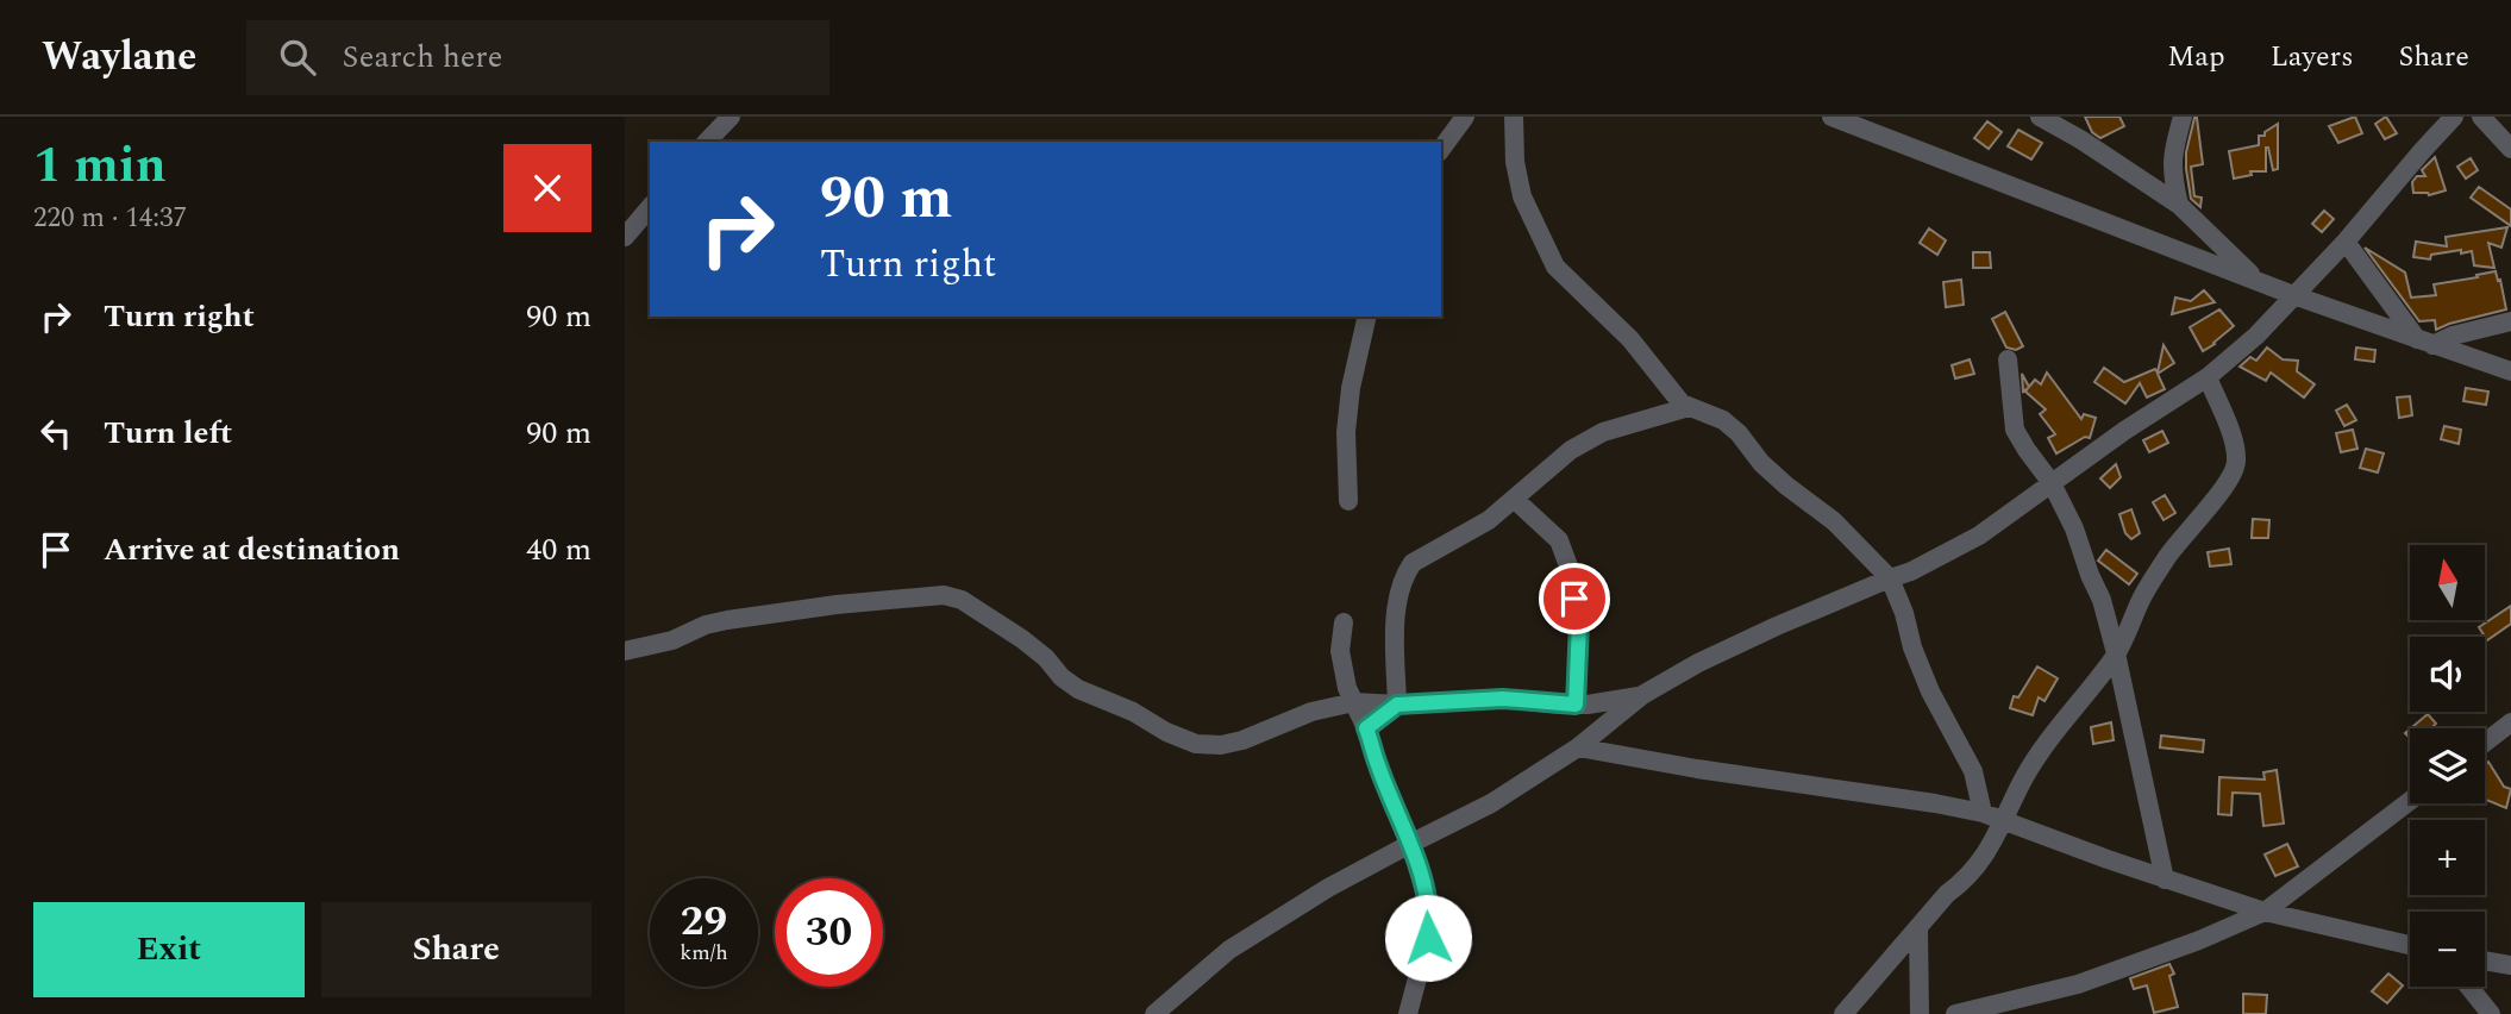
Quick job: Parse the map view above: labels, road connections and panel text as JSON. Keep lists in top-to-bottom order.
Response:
{
  "north": "top",
  "page": {
    "header": "Waylane",
    "search": "Search here",
    "nav": ["Map", "Layers", "Share"],
    "heading": ["1 min", "220 m · 14:37"],
    "turn": ["90 m", "Turn right"],
    "list": [
      {
        "name": "Turn right",
        "value": "90 m"
      },
      {
        "name": "Turn left",
        "value": "90 m"
      },
      {
        "name": "Arrive at destination",
        "value": "40 m"
      }
    ],
    "map_buttons": ["+", "−"],
    "speed": "29 km/h",
    "limit": "30",
    "buttons": ["Exit", "Share"]
  }
}
